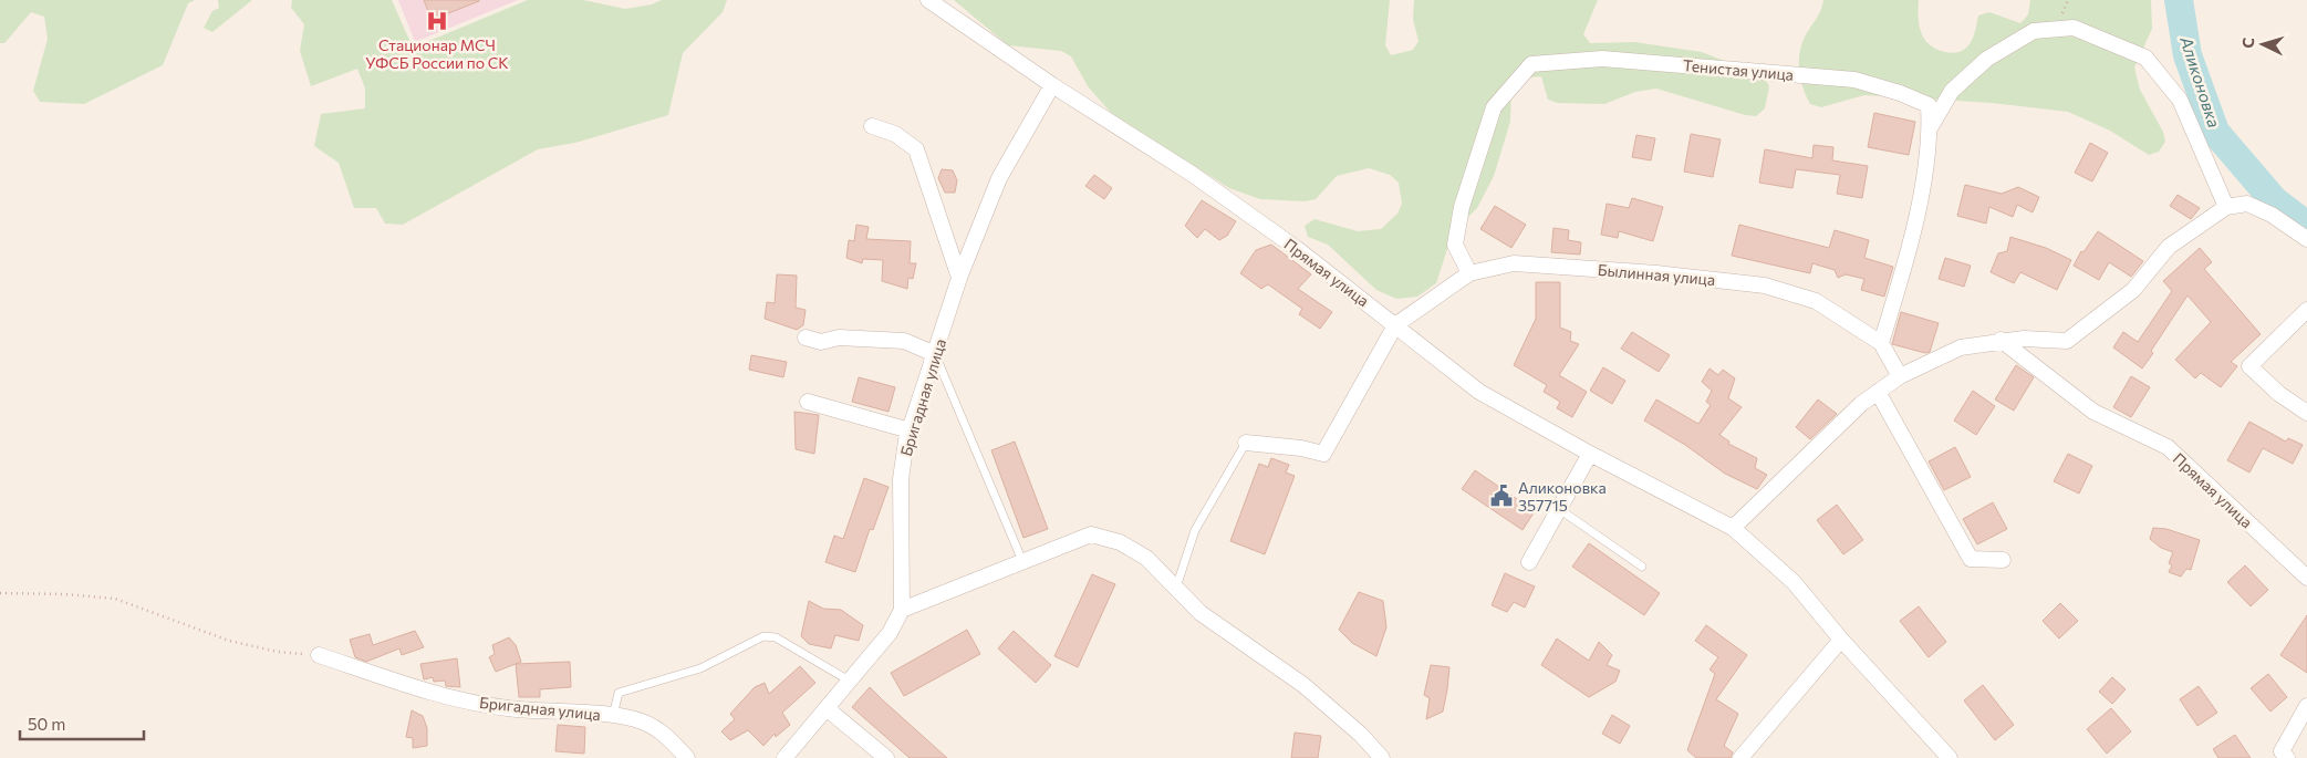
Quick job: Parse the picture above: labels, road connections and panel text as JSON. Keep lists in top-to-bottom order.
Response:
{
  "streets": {
    "street": [
      "Тенистая улица",
      "Прямая улица",
      "Былинная улица",
      "Бригадная улица"
    ]
  },
  "crossings": [
    ["Тенистая улица", "Былинная улица"],
    ["Прямая улица", "Былинная улица"],
    ["Прямая улица", "Бригадная улица"]
  ],
  "water": ["Аликоновка"],
  "places": {
    "hospital": ["Стационар МСЧ УФСБ России по СК"],
    "public building": ["Аликоновка 357715"]
  },
  "scale_bar": "50 m",
  "north": "left"
}
